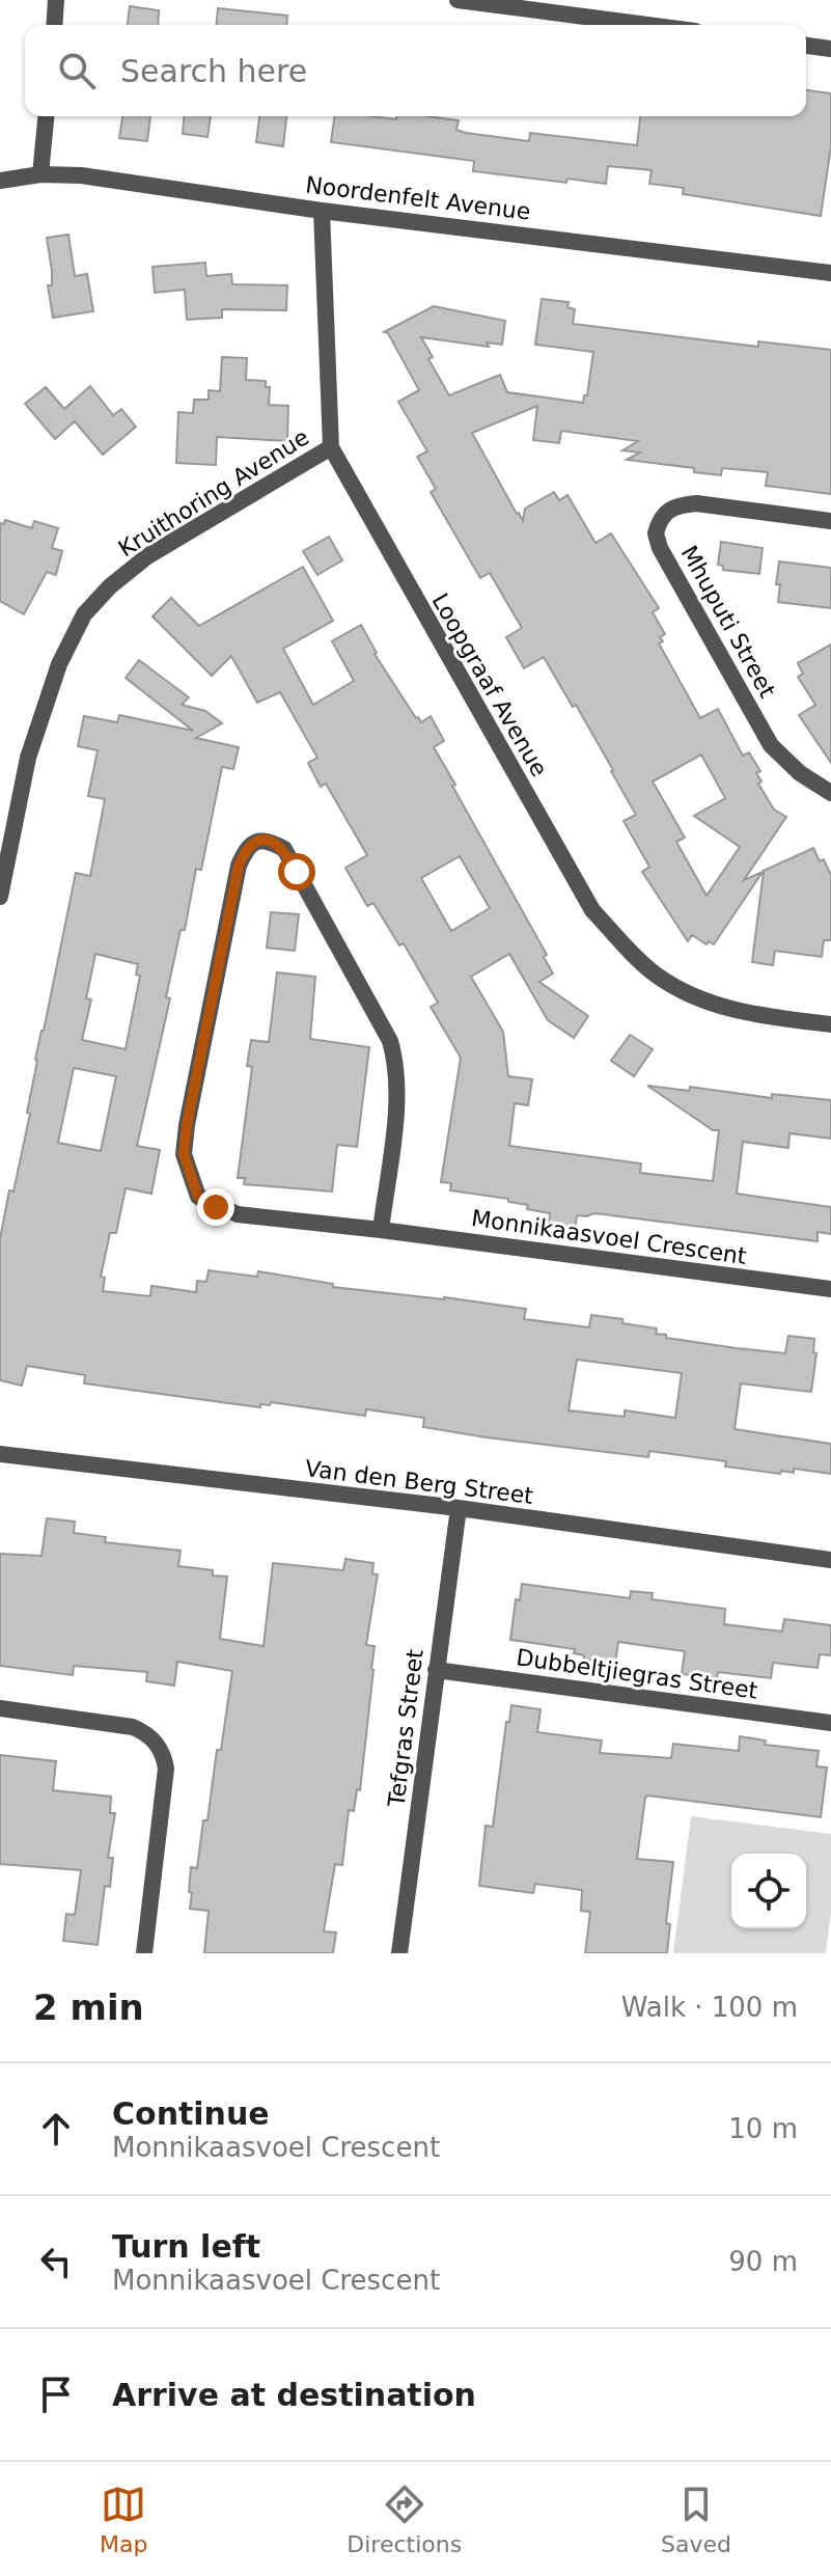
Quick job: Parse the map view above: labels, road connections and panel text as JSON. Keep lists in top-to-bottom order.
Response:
{
  "streets": {
    "street": [
      "Noordenfelt Avenue",
      "Kruithoring Avenue",
      "Mhuputi Street",
      "Loopgraaf Avenue",
      "Monnikaasvoel Crescent",
      "Van den Berg Street",
      "Dubbeltjiegras Street",
      "Tefgras Street"
    ]
  },
  "crossings": [
    ["Noordenfelt Avenue", "Loopgraaf Avenue"],
    ["Kruithoring Avenue", "Loopgraaf Avenue"],
    ["Van den Berg Street", "Tefgras Street"],
    ["Dubbeltjiegras Street", "Tefgras Street"]
  ],
  "page": {
    "search": "Search here",
    "heading": ["2 min", "Walk · 100 m"],
    "list": [
      ["Continue", "Monnikaasvoel Crescent", "10 m"],
      ["Turn left", "Monnikaasvoel Crescent", "90 m"],
      "Arrive at destination"
    ],
    "nav": ["Map", "Directions", "Saved"]
  }
}
